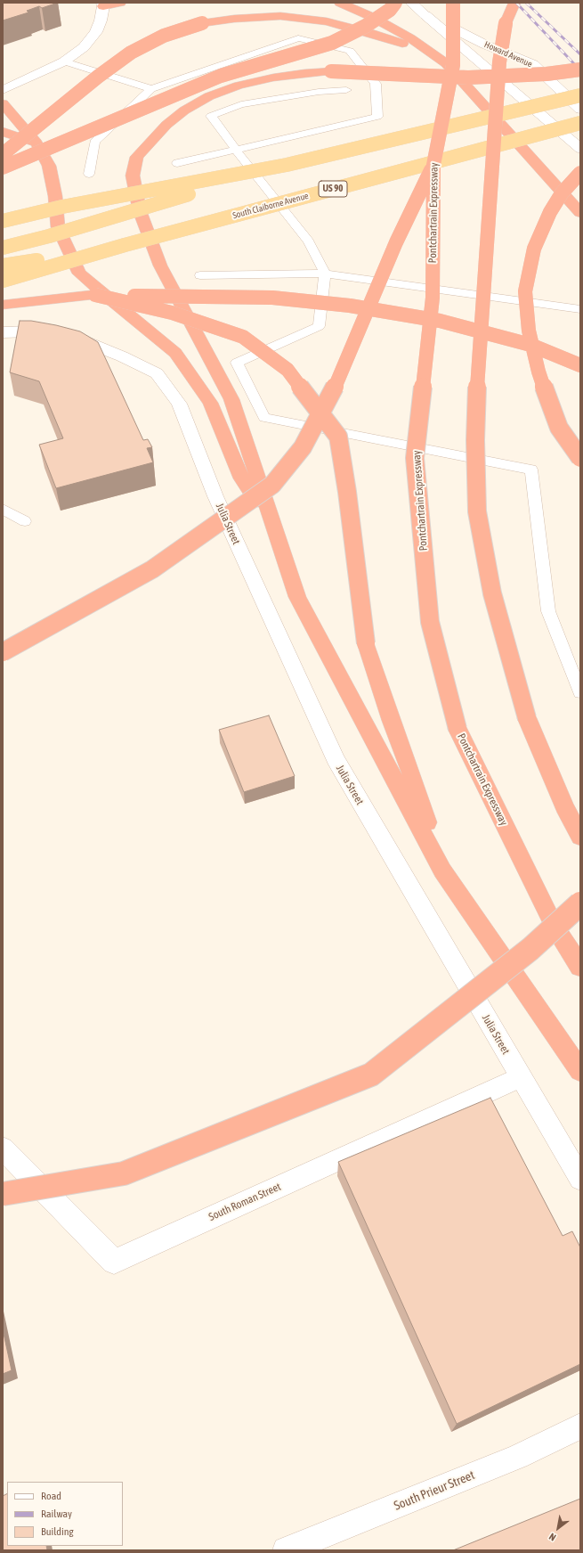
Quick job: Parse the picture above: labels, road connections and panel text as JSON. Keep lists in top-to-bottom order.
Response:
{
  "streets": {
    "highway": ["Pontchartrain Expressway"],
    "main road": ["US 90", "South Claiborne Avenue"],
    "street": [
      "Howard Avenue",
      "Julia Street",
      "South Roman Street",
      "South Prieur Street"
    ]
  },
  "crossings": [
    ["Julia Street", "South Roman Street"]
  ],
  "legend": ["Road", "Railway", "Building"],
  "north": "bottom left"
}
